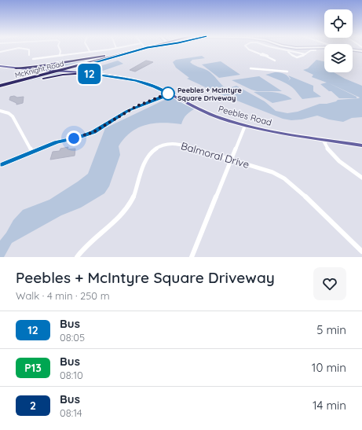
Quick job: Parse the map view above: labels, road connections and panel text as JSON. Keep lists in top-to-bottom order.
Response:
{
  "streets": {
    "highway": ["McKnight Road"],
    "main road": ["Peebles Road"],
    "street": ["Balmoral Drive"]
  },
  "crossings": [
    ["McKnight Road", "Peebles Road"]
  ],
  "places": ["Peebles + McIntyre Square Driveway"],
  "lines": ["bus line 12"],
  "page": {
    "on_map": "12",
    "heading": ["Peebles + McIntyre Square Driveway", "Walk · 4 min · 250 m"],
    "list": [
      {
        "mark": "12",
        "name": "Bus",
        "note": "08:05",
        "value": "5 min"
      },
      {
        "mark": "P13",
        "name": "Bus",
        "note": "08:10",
        "value": "10 min"
      },
      {
        "mark": "2",
        "name": "Bus",
        "note": "08:14",
        "value": "14 min"
      }
    ]
  }
}
